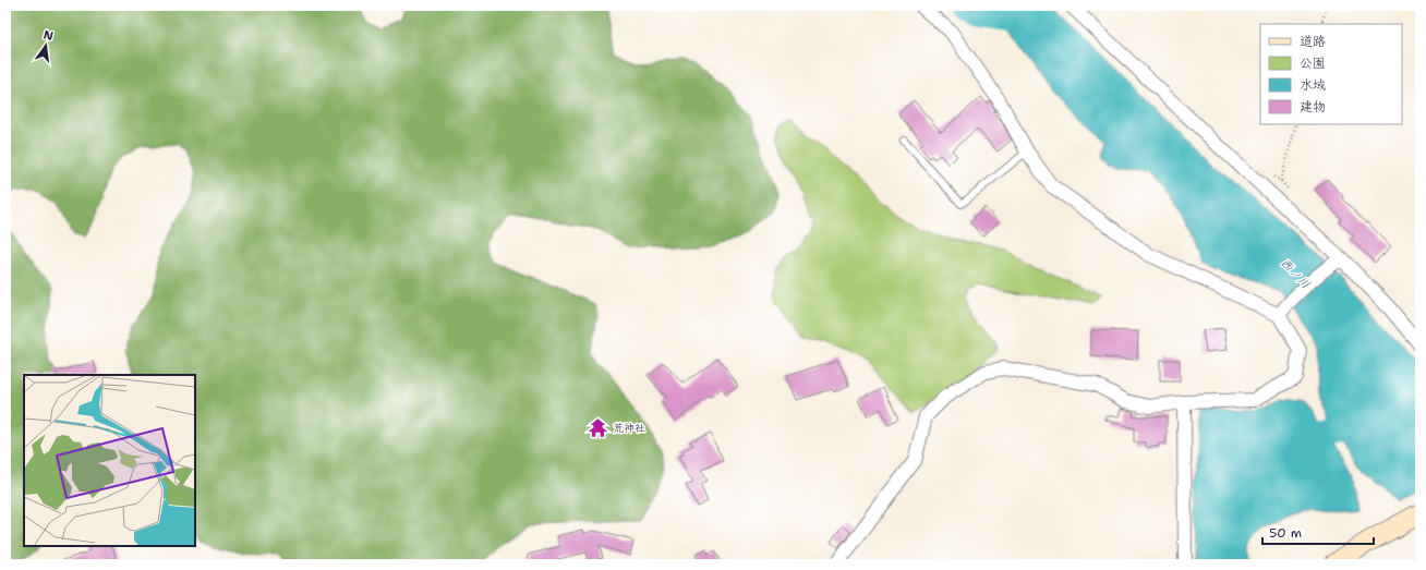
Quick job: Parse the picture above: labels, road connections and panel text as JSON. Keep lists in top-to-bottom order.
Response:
{
  "water": ["西ノ川"],
  "places": {
    "temple": ["荒神社"]
  },
  "legend": [
    "道路",
    "公園",
    "水域",
    "建物"
  ],
  "scale_bar": "50 m",
  "north": "top"
}
